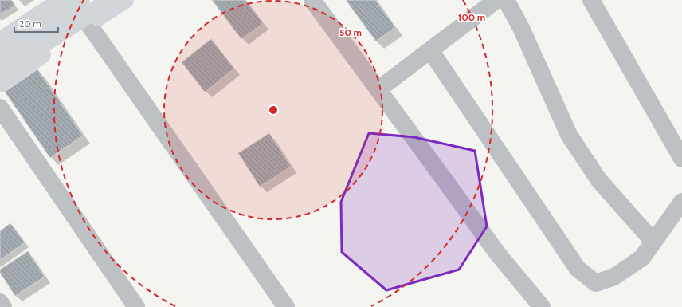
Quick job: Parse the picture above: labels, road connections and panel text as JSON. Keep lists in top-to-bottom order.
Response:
{
  "scale_bar": "20 m",
  "rings": ["100 m", "50 m"]
}
